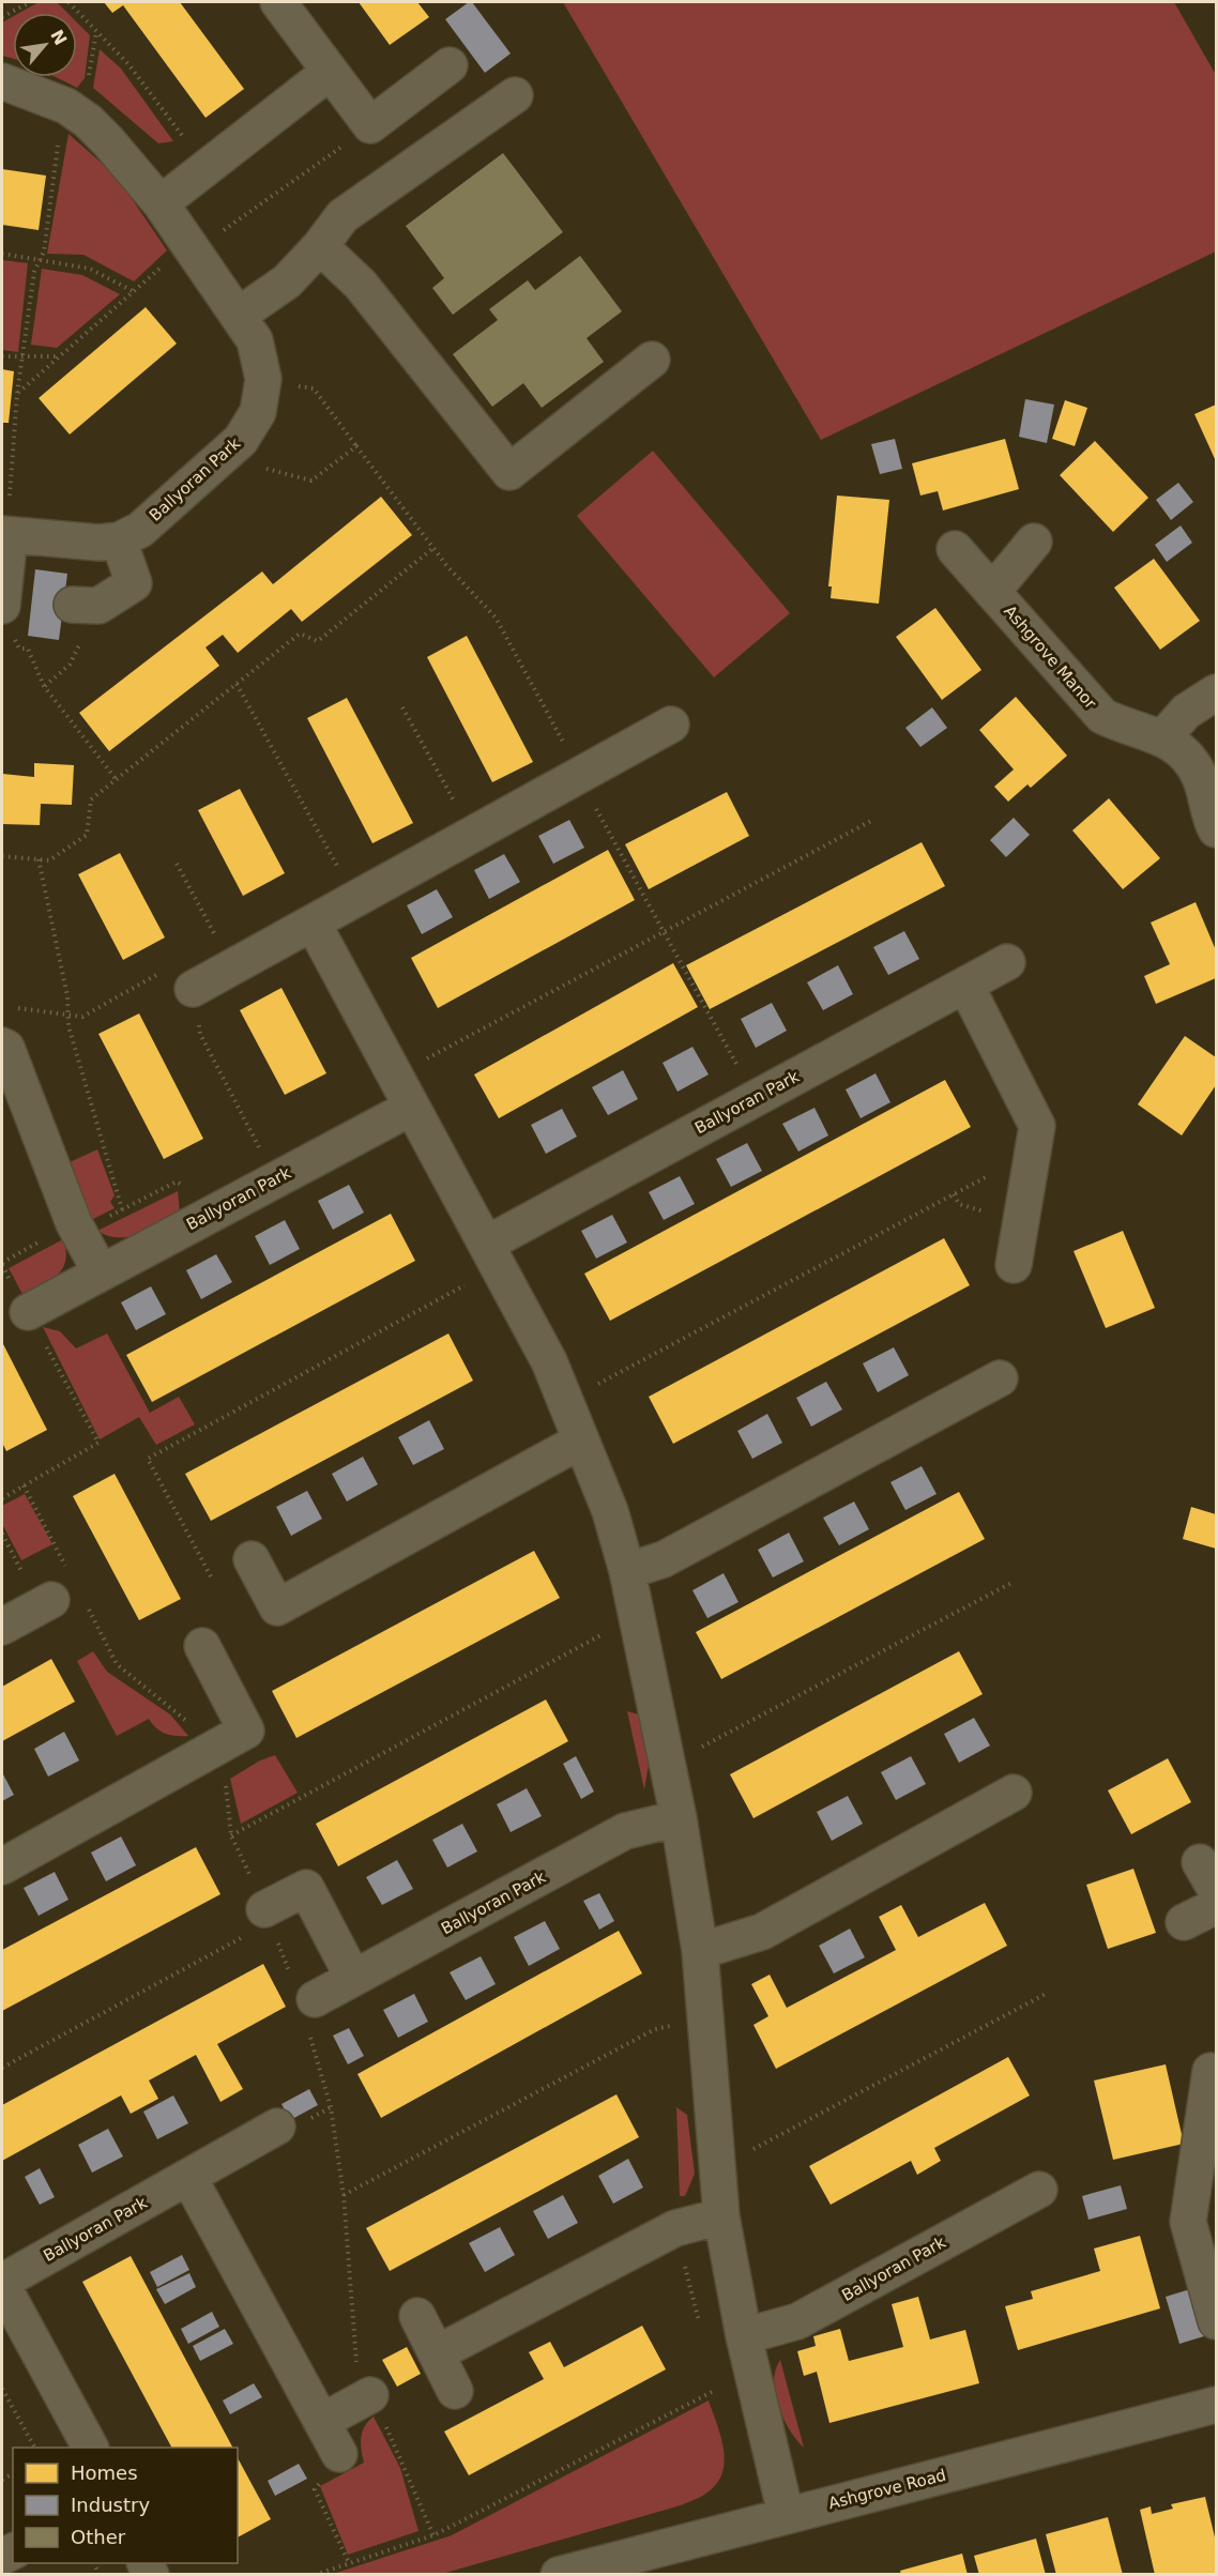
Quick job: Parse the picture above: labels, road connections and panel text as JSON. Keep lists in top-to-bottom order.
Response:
{
  "streets": {
    "street": ["Ballyoran Park", "Ashgrove Manor", "Ashgrove Road"]
  },
  "legend": ["Homes", "Industry", "Other"],
  "north": "top right"
}
